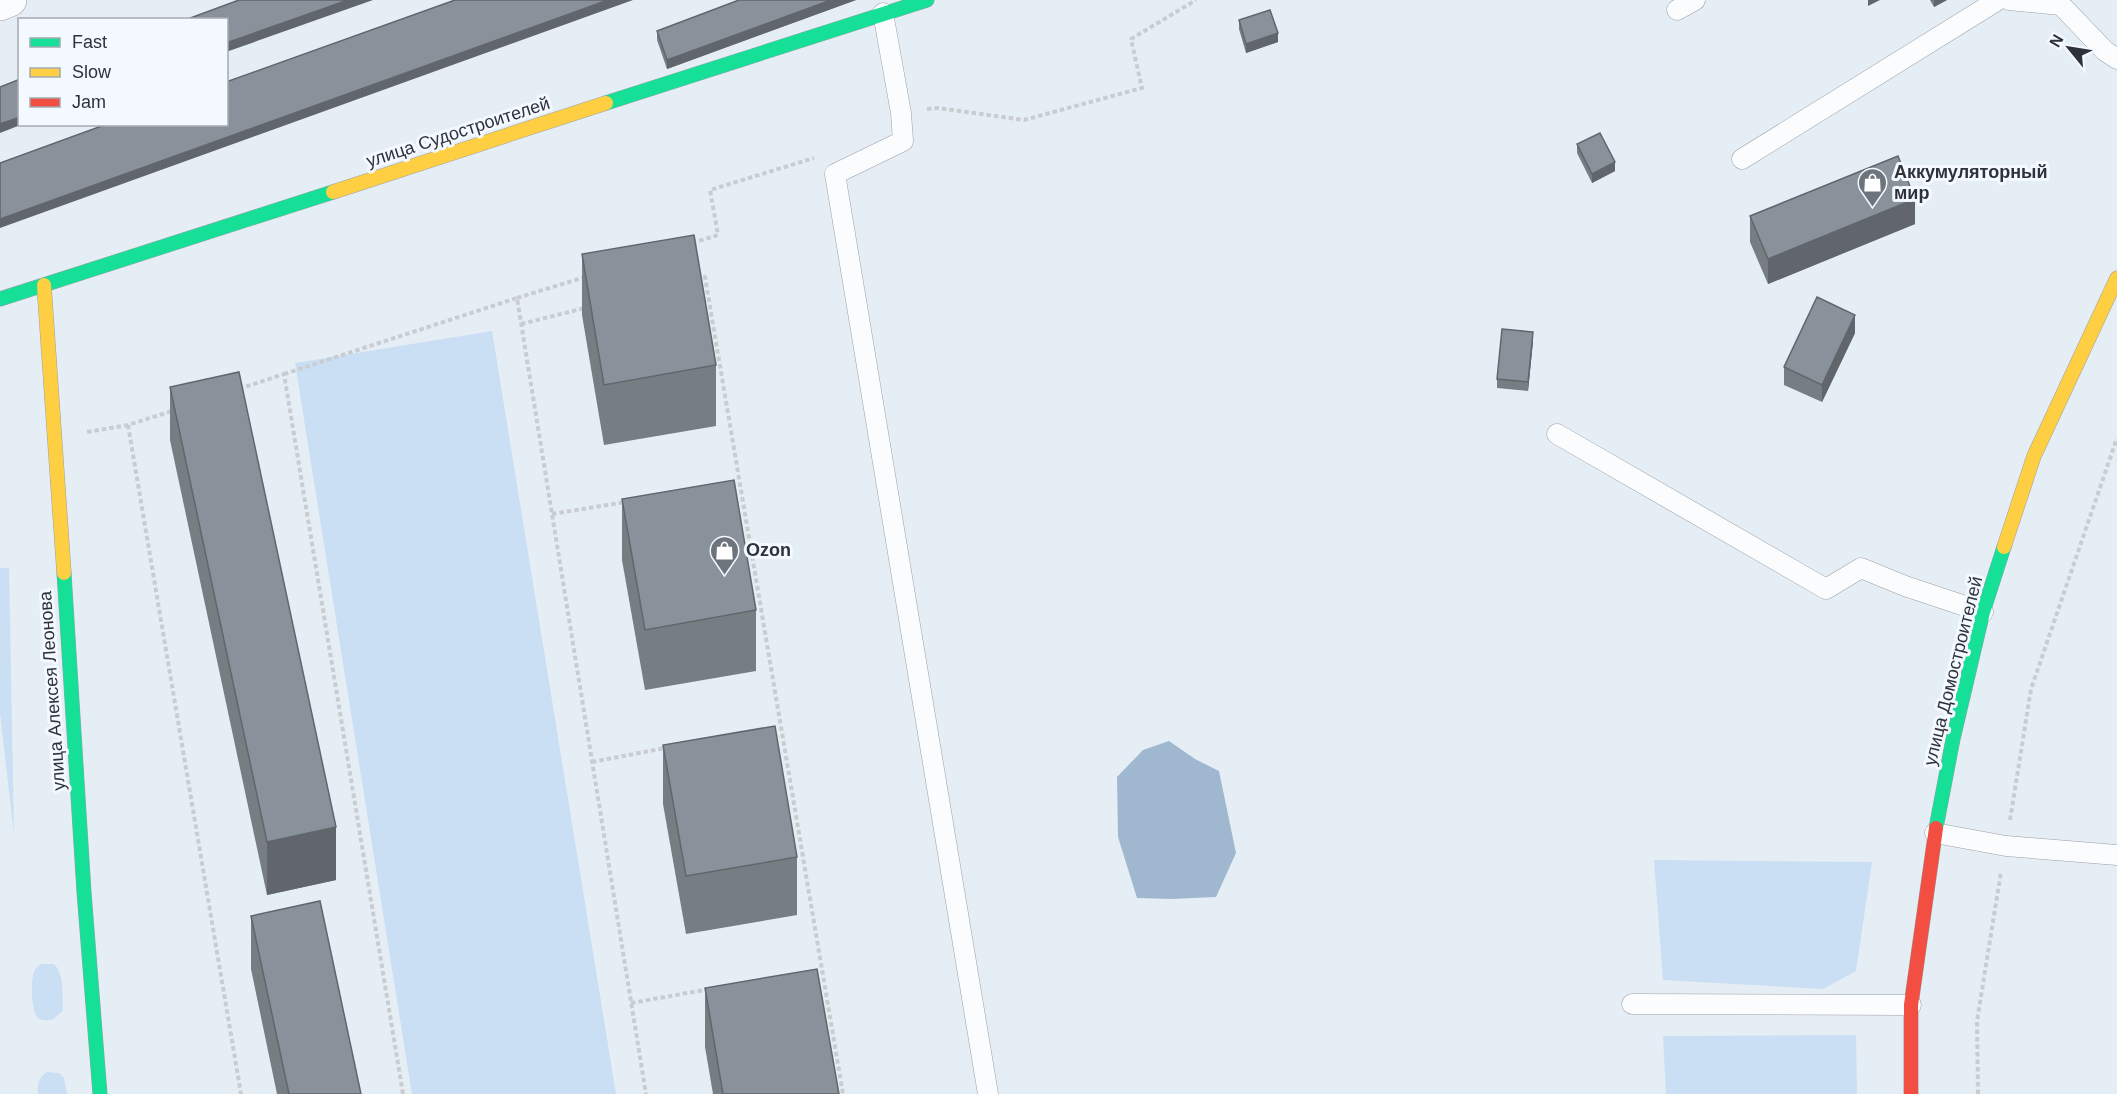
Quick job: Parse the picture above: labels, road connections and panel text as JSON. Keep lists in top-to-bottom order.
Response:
{
  "streets": {
    "street": ["улица Судостроителей", "улица Домостроителей", "улица Алексея Леонова"]
  },
  "crossings": [
    ["улица Судостроителей", "улица Алексея Леонова"]
  ],
  "places": {
    "shop": ["Аккумуляторный мир", "Ozon"]
  },
  "legend": ["Fast", "Slow", "Jam"],
  "north": "top left"
}
